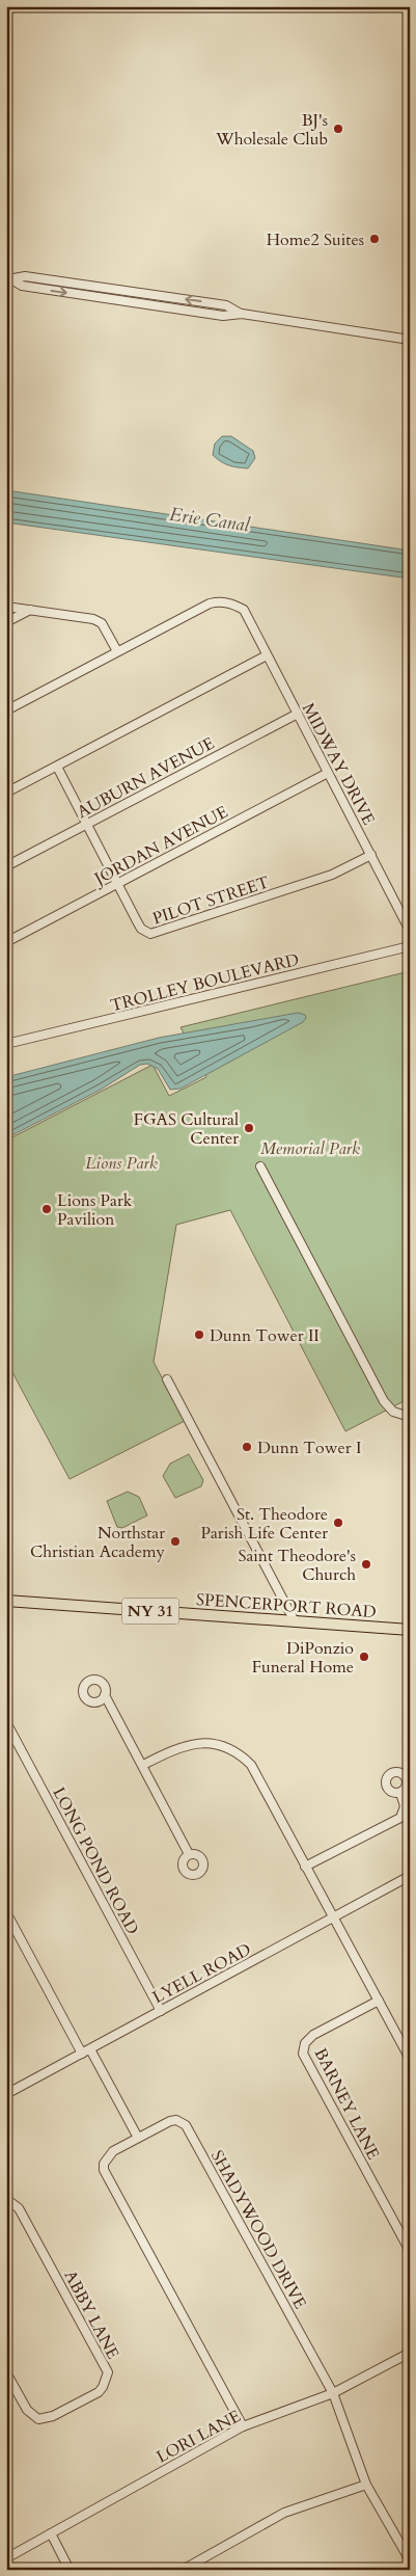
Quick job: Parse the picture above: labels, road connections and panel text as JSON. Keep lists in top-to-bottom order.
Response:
{
  "streets": {
    "main road": ["SPENCERPORT ROAD", "NY 31"],
    "street": [
      "MIDWAY DRIVE",
      "AUBURN AVENUE",
      "JORDAN AVENUE",
      "PILOT STREET",
      "TROLLEY BOULEVARD",
      "LONG POND ROAD",
      "LYELL ROAD",
      "BARNEY LANE",
      "SHADYWOOD DRIVE",
      "ABBY LANE",
      "LORI LANE"
    ]
  },
  "crossings": [
    ["MIDWAY DRIVE", "AUBURN AVENUE"],
    ["MIDWAY DRIVE", "JORDAN AVENUE"],
    ["MIDWAY DRIVE", "PILOT STREET"],
    ["AUBURN AVENUE", "PILOT STREET"],
    ["JORDAN AVENUE", "PILOT STREET"],
    ["LONG POND ROAD", "LYELL ROAD"],
    ["SHADYWOOD DRIVE", "LORI LANE"]
  ],
  "water": ["Erie Canal"],
  "parks": ["Memorial Park", "Lions Park"],
  "places": [
    "BJ's Wholesale Club",
    "Home2 Suites",
    "FGAS Cultural Center",
    "Lions Park Pavilion",
    "Dunn Tower II",
    "Dunn Tower I",
    "St. Theodore Parish Life Center",
    "Northstar Christian Academy",
    "Saint Theodore's Church",
    "DiPonzio Funeral Home"
  ]
}
